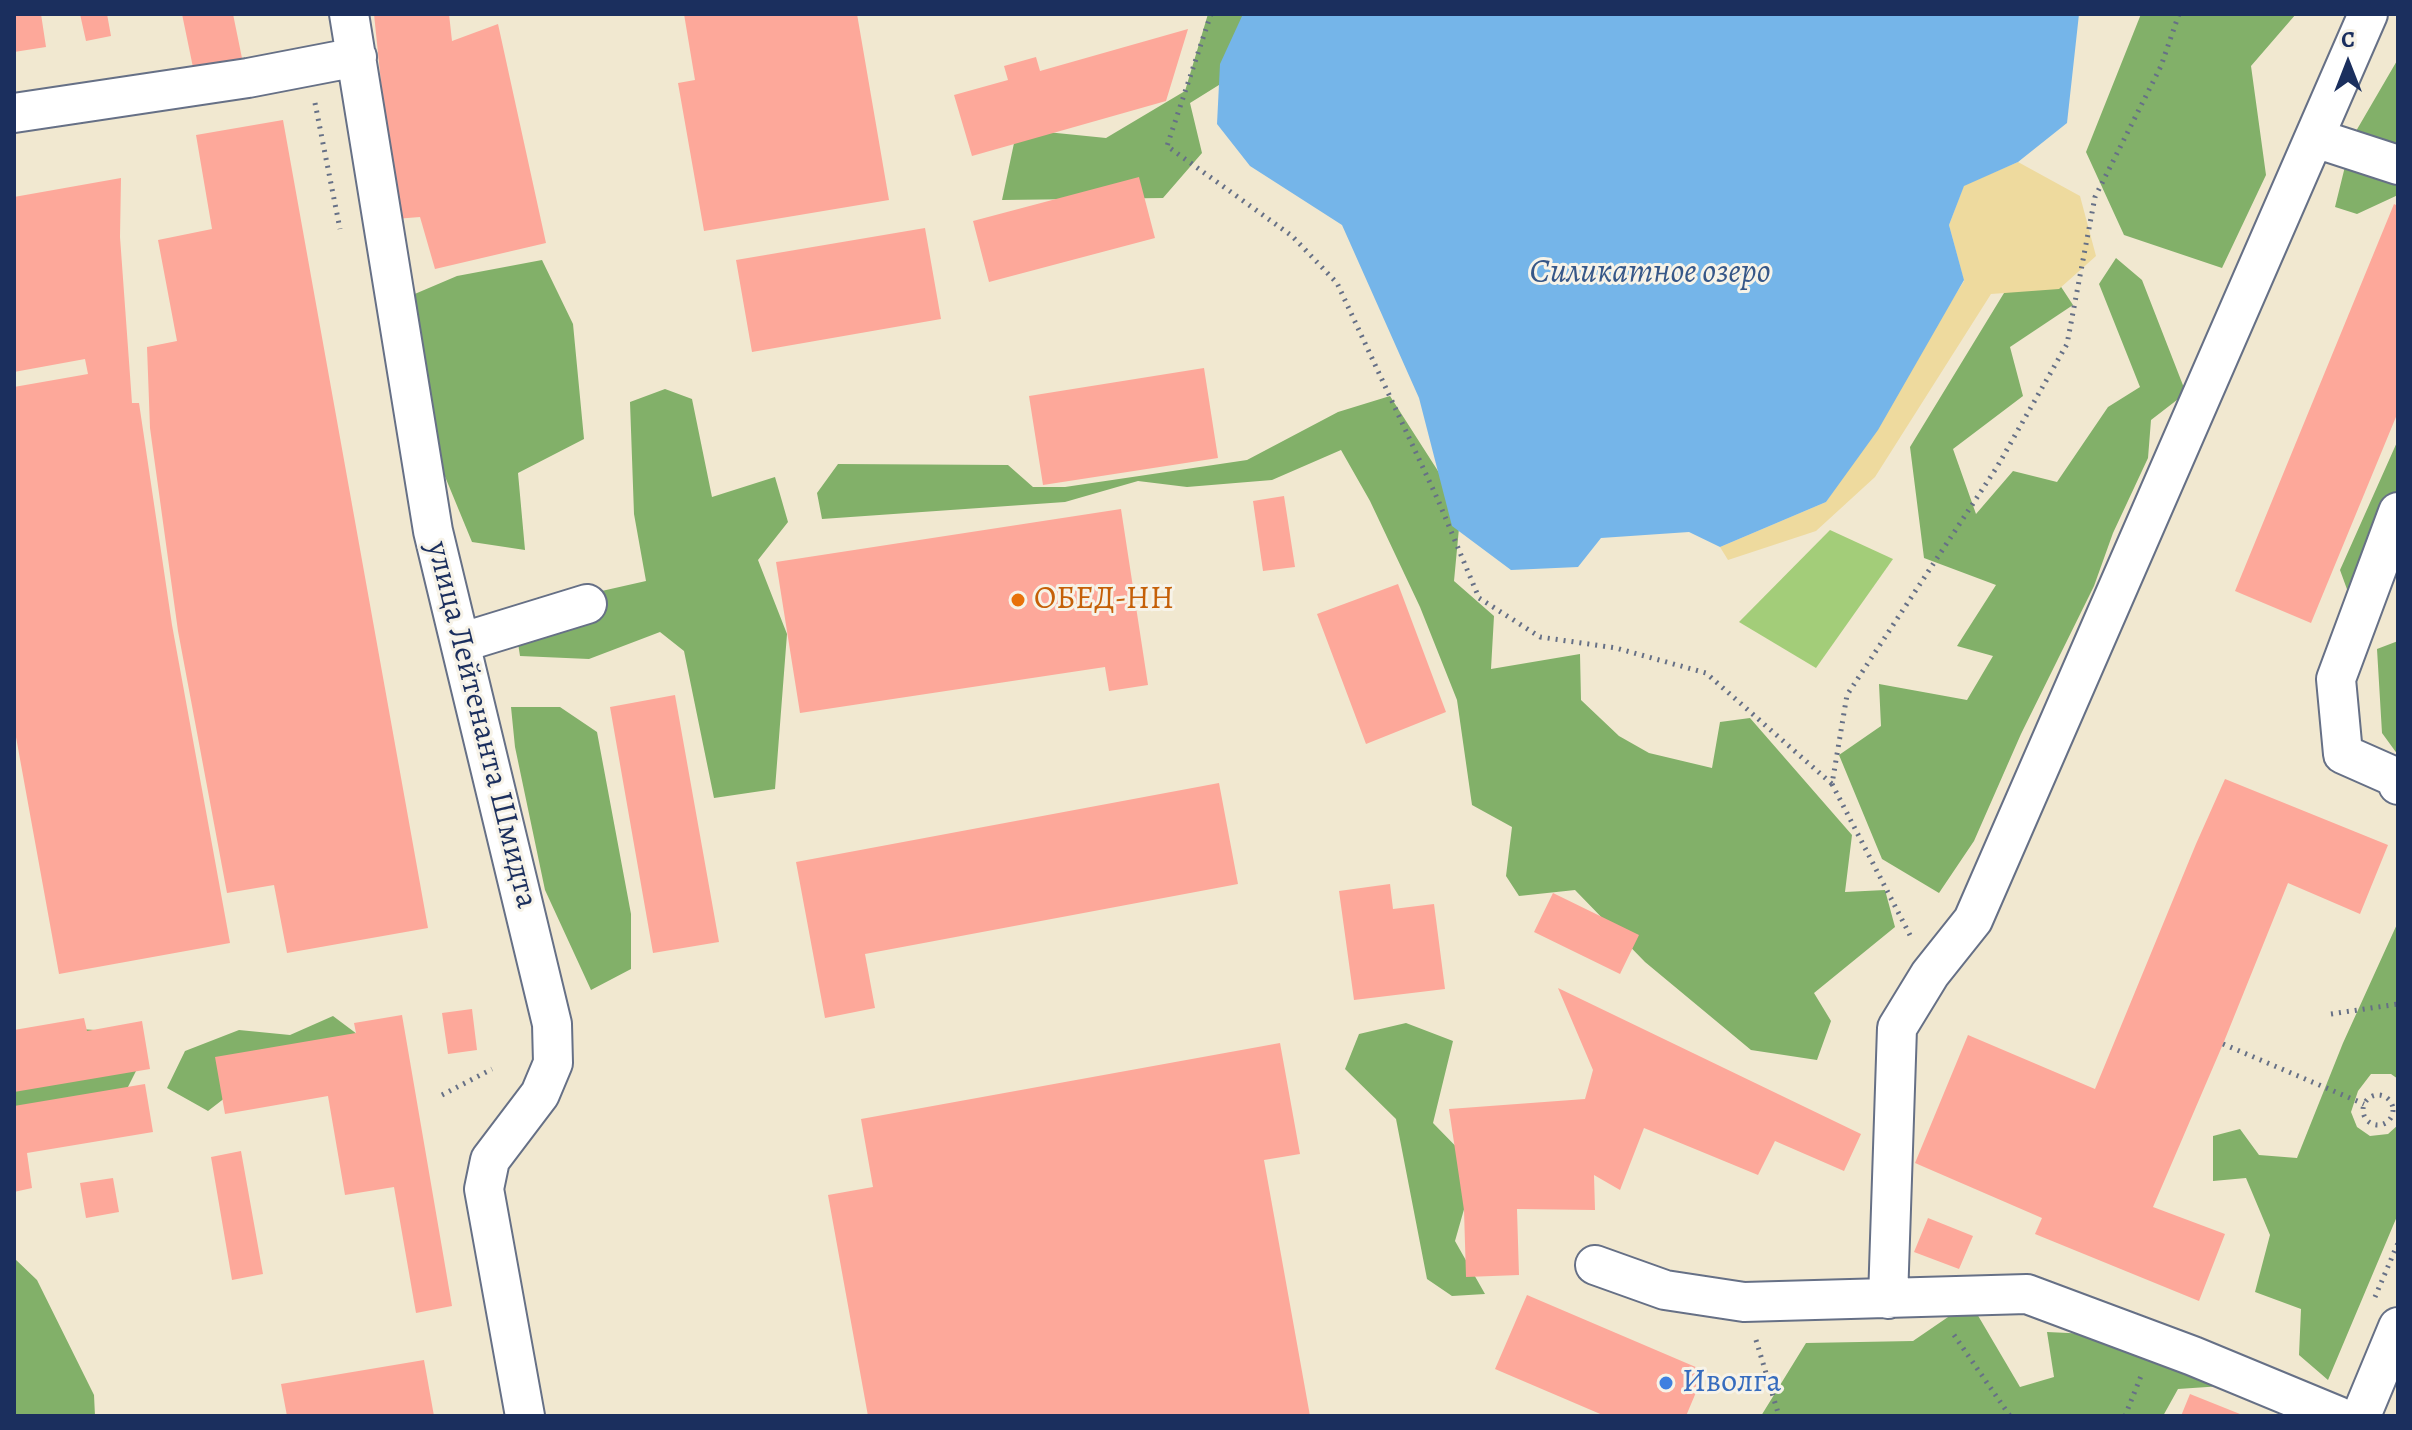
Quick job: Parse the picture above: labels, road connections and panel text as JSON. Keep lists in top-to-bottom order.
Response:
{
  "streets": {
    "street": ["улица Лейтенанта Шмидта"]
  },
  "water": ["Силикатное озеро"],
  "places": ["ОБЕД-НН", "Иволга"],
  "north": "top"
}
